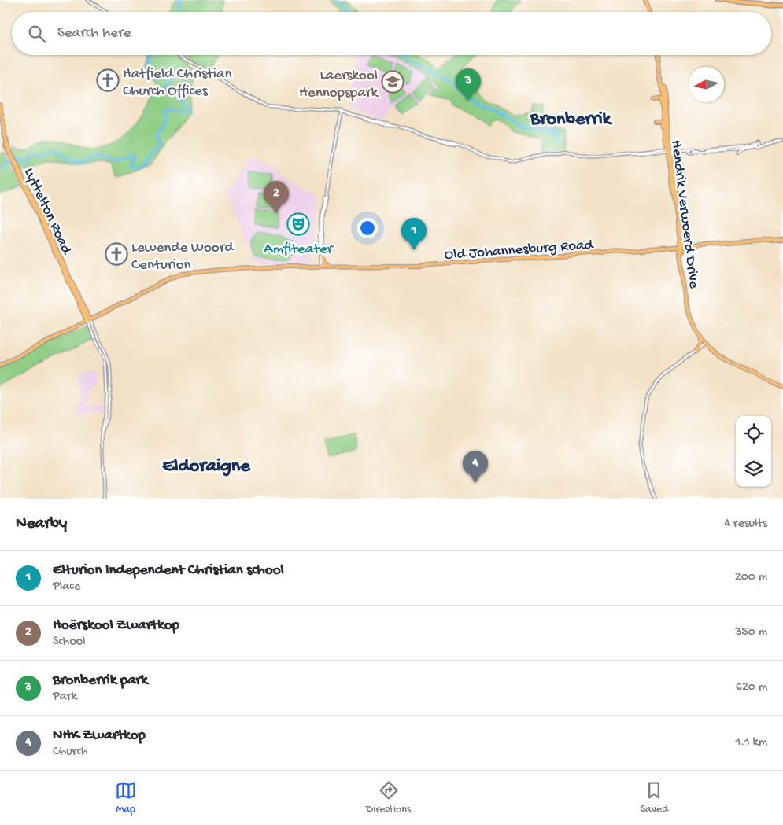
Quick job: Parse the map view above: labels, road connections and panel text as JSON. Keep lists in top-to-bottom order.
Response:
{
  "streets": {
    "main road": ["Lyttelton Road", "Hendrik Verwoerd Drive", "Old Johannesburg Road"]
  },
  "crossings": [
    ["Lyttelton Road", "Old Johannesburg Road"],
    ["Hendrik Verwoerd Drive", "Old Johannesburg Road"]
  ],
  "districts": ["Bronberrik", "Eldoraigne"],
  "places": {
    "church": ["Hatfield Christian Church Offices", "Lewende Woord Centurion"],
    "school or university": ["Laerskool Hennopspark"],
    "theatre": ["Amfiteater"]
  },
  "north": "left",
  "page": {
    "search": "Search here",
    "pins": [
      "3",
      "2",
      "1",
      "4"
    ],
    "heading": ["Nearby", "4 results"],
    "list": [
      {
        "mark": "1",
        "name": "Elturion Independent Christian school",
        "note": "Place",
        "value": "200 m"
      },
      {
        "mark": "2",
        "name": "Hoërskool Zwartkop",
        "note": "School",
        "value": "350 m"
      },
      {
        "mark": "3",
        "name": "Bronberrik park",
        "note": "Park",
        "value": "620 m"
      },
      {
        "mark": "4",
        "name": "NHK Zwartkop",
        "note": "Church",
        "value": "1.1 km"
      }
    ],
    "nav": ["Map", "Directions", "Saved"]
  }
}
